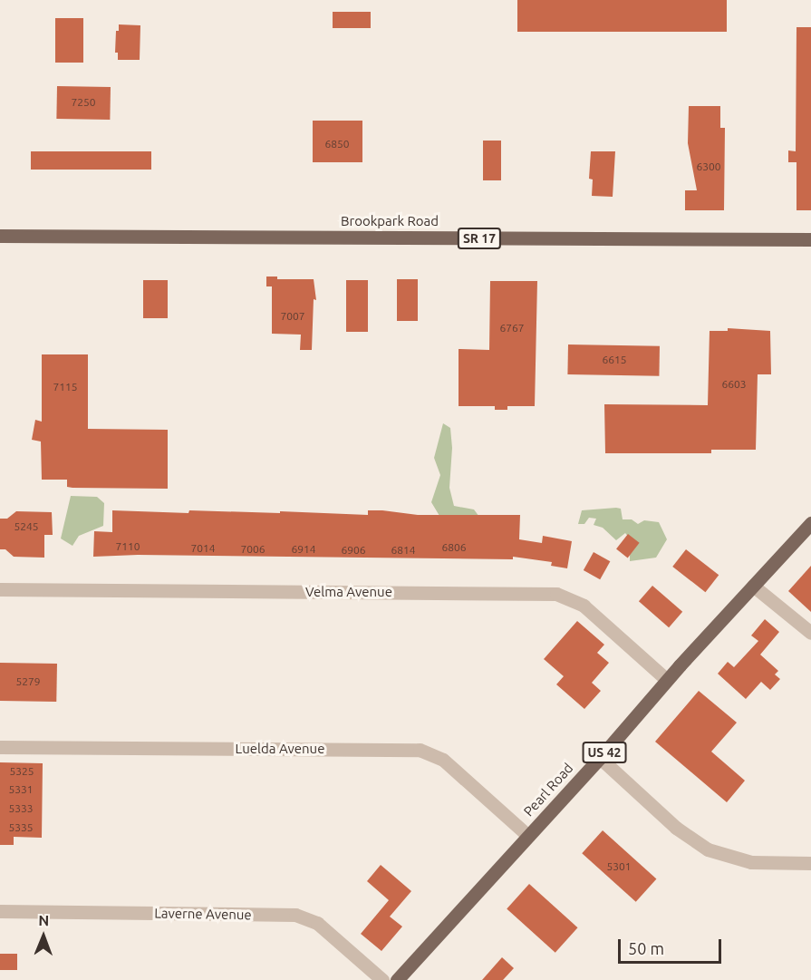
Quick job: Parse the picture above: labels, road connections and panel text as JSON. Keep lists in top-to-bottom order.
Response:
{
  "streets": {
    "main road": [
      "Brookpark Road",
      "SR 17",
      "US 42",
      "Pearl Road"
    ],
    "street": ["Velma Avenue", "Luelda Avenue", "Laverne Avenue"]
  },
  "crossings": [
    ["Velma Avenue", "Pearl Road"],
    ["Luelda Avenue", "Pearl Road"]
  ],
  "house_numbers": [
    "7250",
    "6850",
    "6300",
    "7007",
    "6767",
    "6615",
    "6603",
    "7115",
    "5245",
    "7110",
    "6806",
    "7014",
    "7006",
    "6914",
    "6906",
    "6814",
    "5279",
    "5325",
    "5331",
    "5333",
    "5335",
    "5301"
  ],
  "scale_bar": "50 m",
  "north": "top"
}
